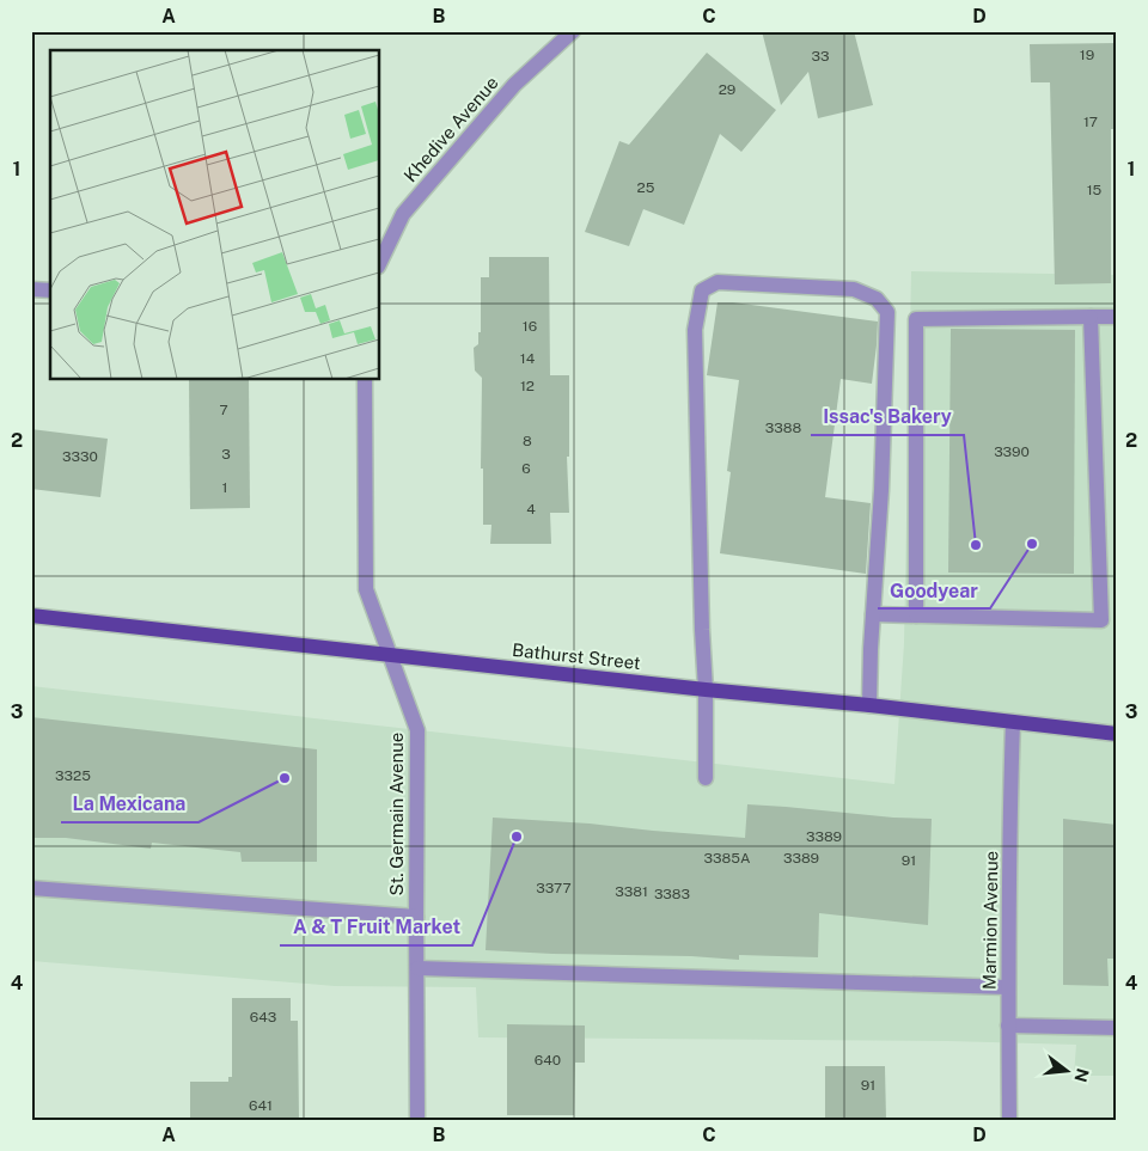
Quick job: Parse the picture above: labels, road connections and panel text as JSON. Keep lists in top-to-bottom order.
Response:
{
  "streets": {
    "main road": ["Bathurst Street"],
    "street": ["Khedive Avenue", "St. Germain Avenue", "Marmion Avenue"]
  },
  "crossings": [
    ["Bathurst Street", "St. Germain Avenue"],
    ["Bathurst Street", "Marmion Avenue"]
  ],
  "places": [
    "Goodyear",
    "Issac's Bakery",
    "La Mexicana",
    "A & T Fruit Market"
  ],
  "house_numbers": [
    "19",
    "33",
    "29",
    "17",
    "25",
    "15",
    "16",
    "14",
    "12",
    "7",
    "3388",
    "8",
    "3390",
    "3",
    "3330",
    "6",
    "1",
    "4",
    "3325",
    "3389",
    "3385A",
    "3389",
    "91",
    "3377",
    "3381",
    "3383",
    "643",
    "640",
    "91",
    "641"
  ],
  "north": "right",
  "grid": {
    "columns": [
      "A",
      "B",
      "C",
      "D"
    ],
    "rows": [
      "1",
      "2",
      "3",
      "4"
    ]
  }
}
